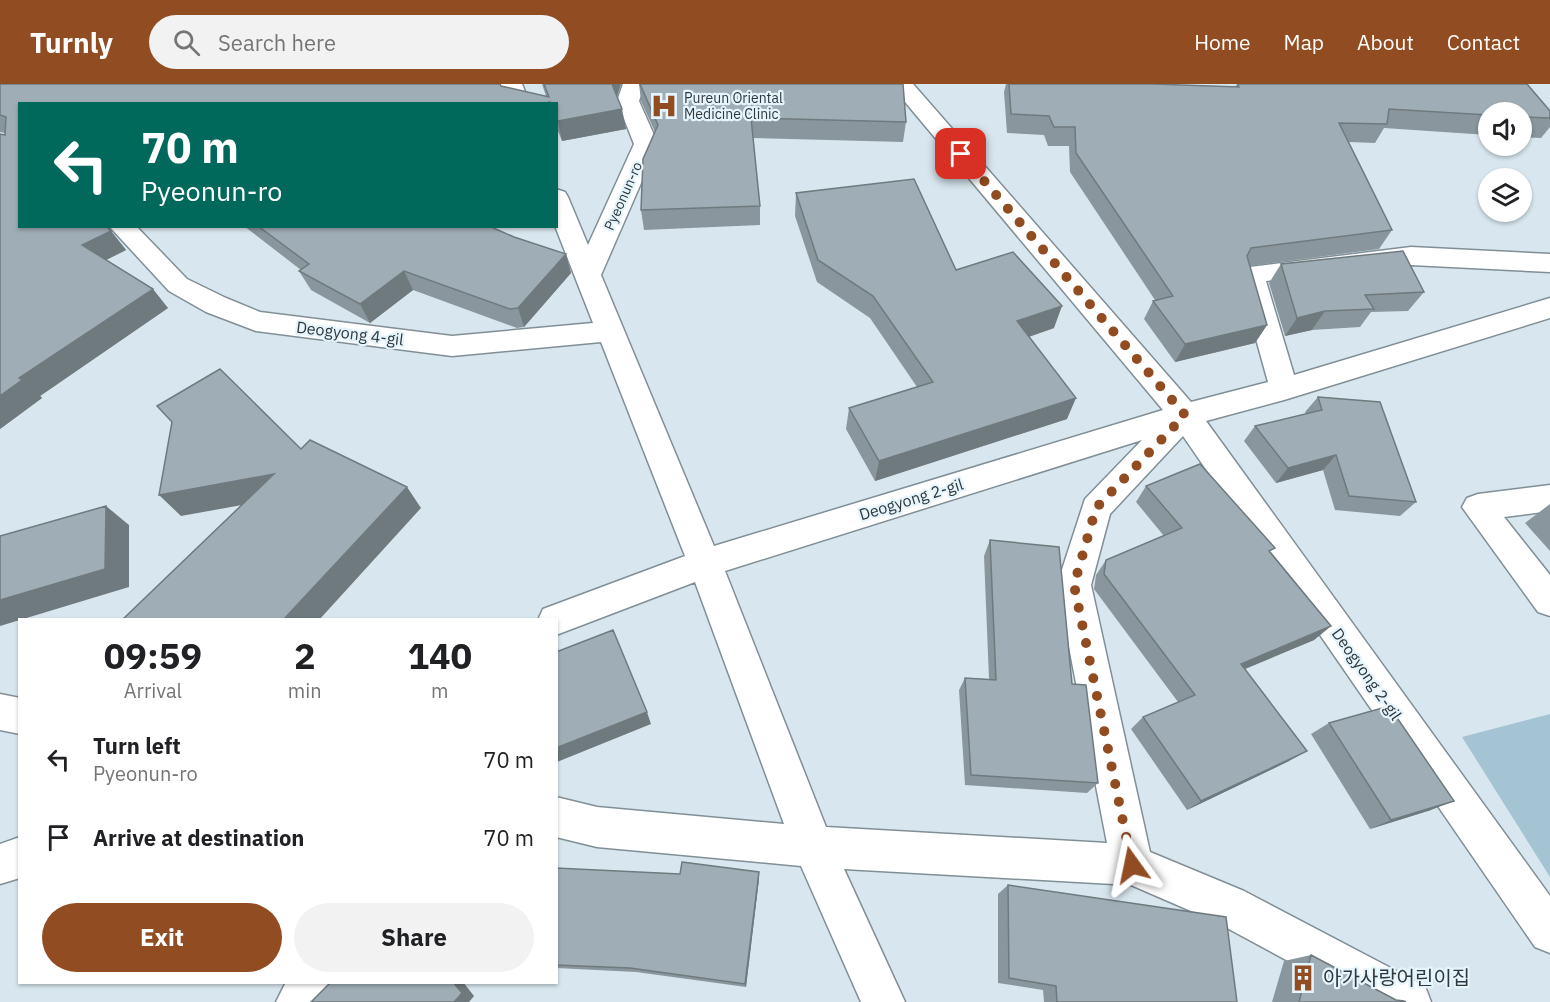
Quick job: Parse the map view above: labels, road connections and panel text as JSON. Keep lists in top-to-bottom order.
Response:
{
  "streets": {
    "street": ["Pyeonun-ro", "Deogyong 4-gil", "Deogyong 2-gil"]
  },
  "places": {
    "hospital": ["Pureun Oriental Medicine Clinic"],
    "building": ["아가사랑어린이집"]
  },
  "page": {
    "header": "Turnly",
    "search": "Search here",
    "nav": [
      "Home",
      "Map",
      "About",
      "Contact"
    ],
    "turn": ["70 m", "Pyeonun-ro"],
    "eta": [
      "09:59",
      "Arrival",
      "2",
      "min",
      "140",
      "m"
    ],
    "list": [
      {
        "name": "Turn left",
        "note": "Pyeonun-ro",
        "value": "70 m"
      },
      {
        "name": "Arrive at destination",
        "value": "70 m"
      }
    ],
    "buttons": ["Exit", "Share"]
  }
}
